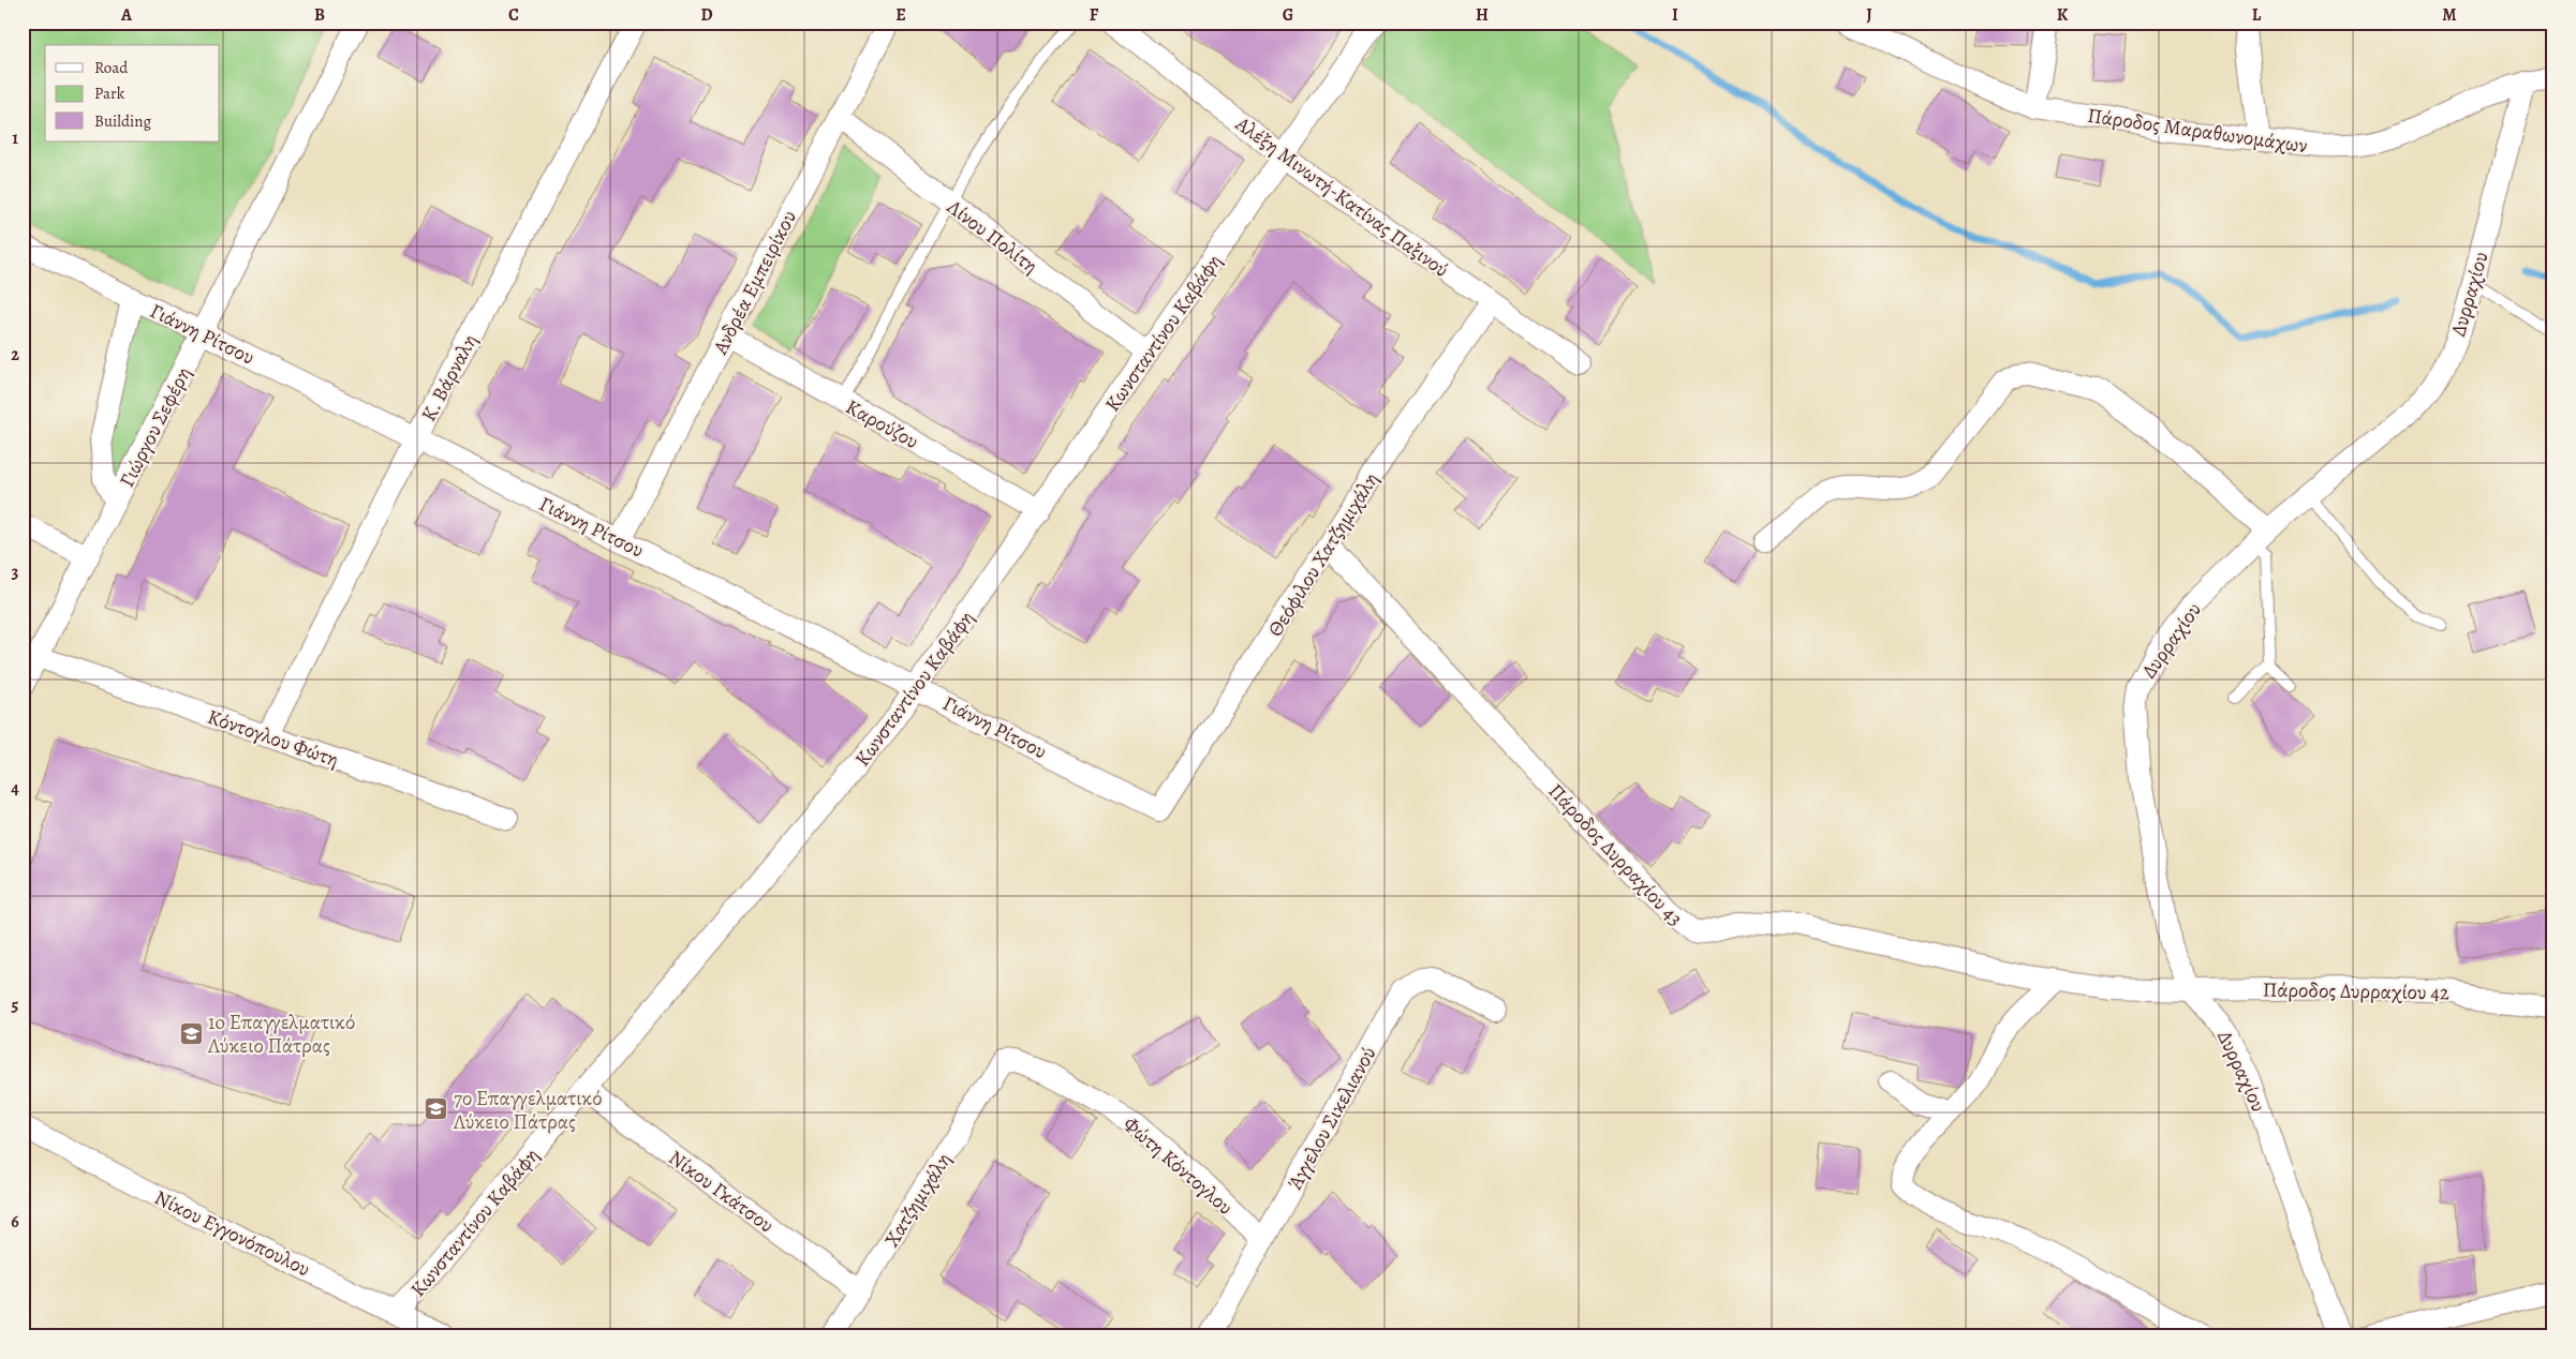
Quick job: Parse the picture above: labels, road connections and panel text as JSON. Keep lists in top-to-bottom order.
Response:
{
  "streets": {
    "street": [
      "Πάροδος Μαραθωνομάχων",
      "Αλέξη Μινωτή-Κατίνας Παξινού",
      "Λίνου Πολίτη",
      "Ανδρέα Εμπειρίκου",
      "Δυρραχίου",
      "Κωνσταντίνου Καβάφη",
      "Γιάννη Ρίτσου",
      "Κ. Βάρναλη",
      "Καρούζου",
      "Γιώργου Σεφέρη",
      "Θεόφιλου Χατζημιχάλη",
      "Κόντογλου Φώτη",
      "Πάροδος Δυρραχίου 43",
      "Πάροδος Δυρραχίου 42",
      "Άγγελου Σικελιανού",
      "Φώτη Κόντογλου",
      "Νίκου Γκάτσου",
      "Χατζημιχάλη",
      "Νίκου Εγγονόπουλου"
    ]
  },
  "crossings": [
    ["Πάροδος Μαραθωνομάχων", "Δυρραχίου"],
    ["Αλέξη Μινωτή-Κατίνας Παξινού", "Κωνσταντίνου Καβάφη"],
    ["Αλέξη Μινωτή-Κατίνας Παξινού", "Θεόφιλου Χατζημιχάλη"],
    ["Λίνου Πολίτη", "Ανδρέα Εμπειρίκου"],
    ["Λίνου Πολίτη", "Κωνσταντίνου Καβάφη"],
    ["Ανδρέα Εμπειρίκου", "Γιάννη Ρίτσου"],
    ["Ανδρέα Εμπειρίκου", "Καρούζου"],
    ["Δυρραχίου", "Πάροδος Δυρραχίου 43"],
    ["Δυρραχίου", "Πάροδος Δυρραχίου 42"],
    ["Κωνσταντίνου Καβάφη", "Γιάννη Ρίτσου"],
    ["Κωνσταντίνου Καβάφη", "Καρούζου"],
    ["Κωνσταντίνου Καβάφη", "Νίκου Γκάτσου"],
    ["Κωνσταντίνου Καβάφη", "Νίκου Εγγονόπουλου"],
    ["Γιάννη Ρίτσου", "Κ. Βάρναλη"],
    ["Γιάννη Ρίτσου", "Γιώργου Σεφέρη"],
    ["Γιάννη Ρίτσου", "Θεόφιλου Χατζημιχάλη"],
    ["Κ. Βάρναλη", "Κόντογλου Φώτη"],
    ["Γιώργου Σεφέρη", "Κόντογλου Φώτη"],
    ["Θεόφιλου Χατζημιχάλη", "Πάροδος Δυρραχίου 43"],
    ["Πάροδος Δυρραχίου 43", "Πάροδος Δυρραχίου 42"],
    ["Άγγελου Σικελιανού", "Φώτη Κόντογλου"],
    ["Φώτη Κόντογλου", "Χατζημιχάλη"],
    ["Νίκου Γκάτσου", "Χατζημιχάλη"]
  ],
  "places": {
    "school or university": ["1o Επαγγελματικό Λύκειο Πάτρας", "7ο Επαγγελματικό Λύκειο Πάτρας"]
  },
  "legend": ["Road", "Park", "Building"],
  "grid": {
    "columns": [
      "A",
      "B",
      "C",
      "D",
      "E",
      "F",
      "G",
      "H",
      "I",
      "J",
      "K",
      "L",
      "M"
    ],
    "rows": [
      "1",
      "2",
      "3",
      "4",
      "5",
      "6"
    ]
  }
}
